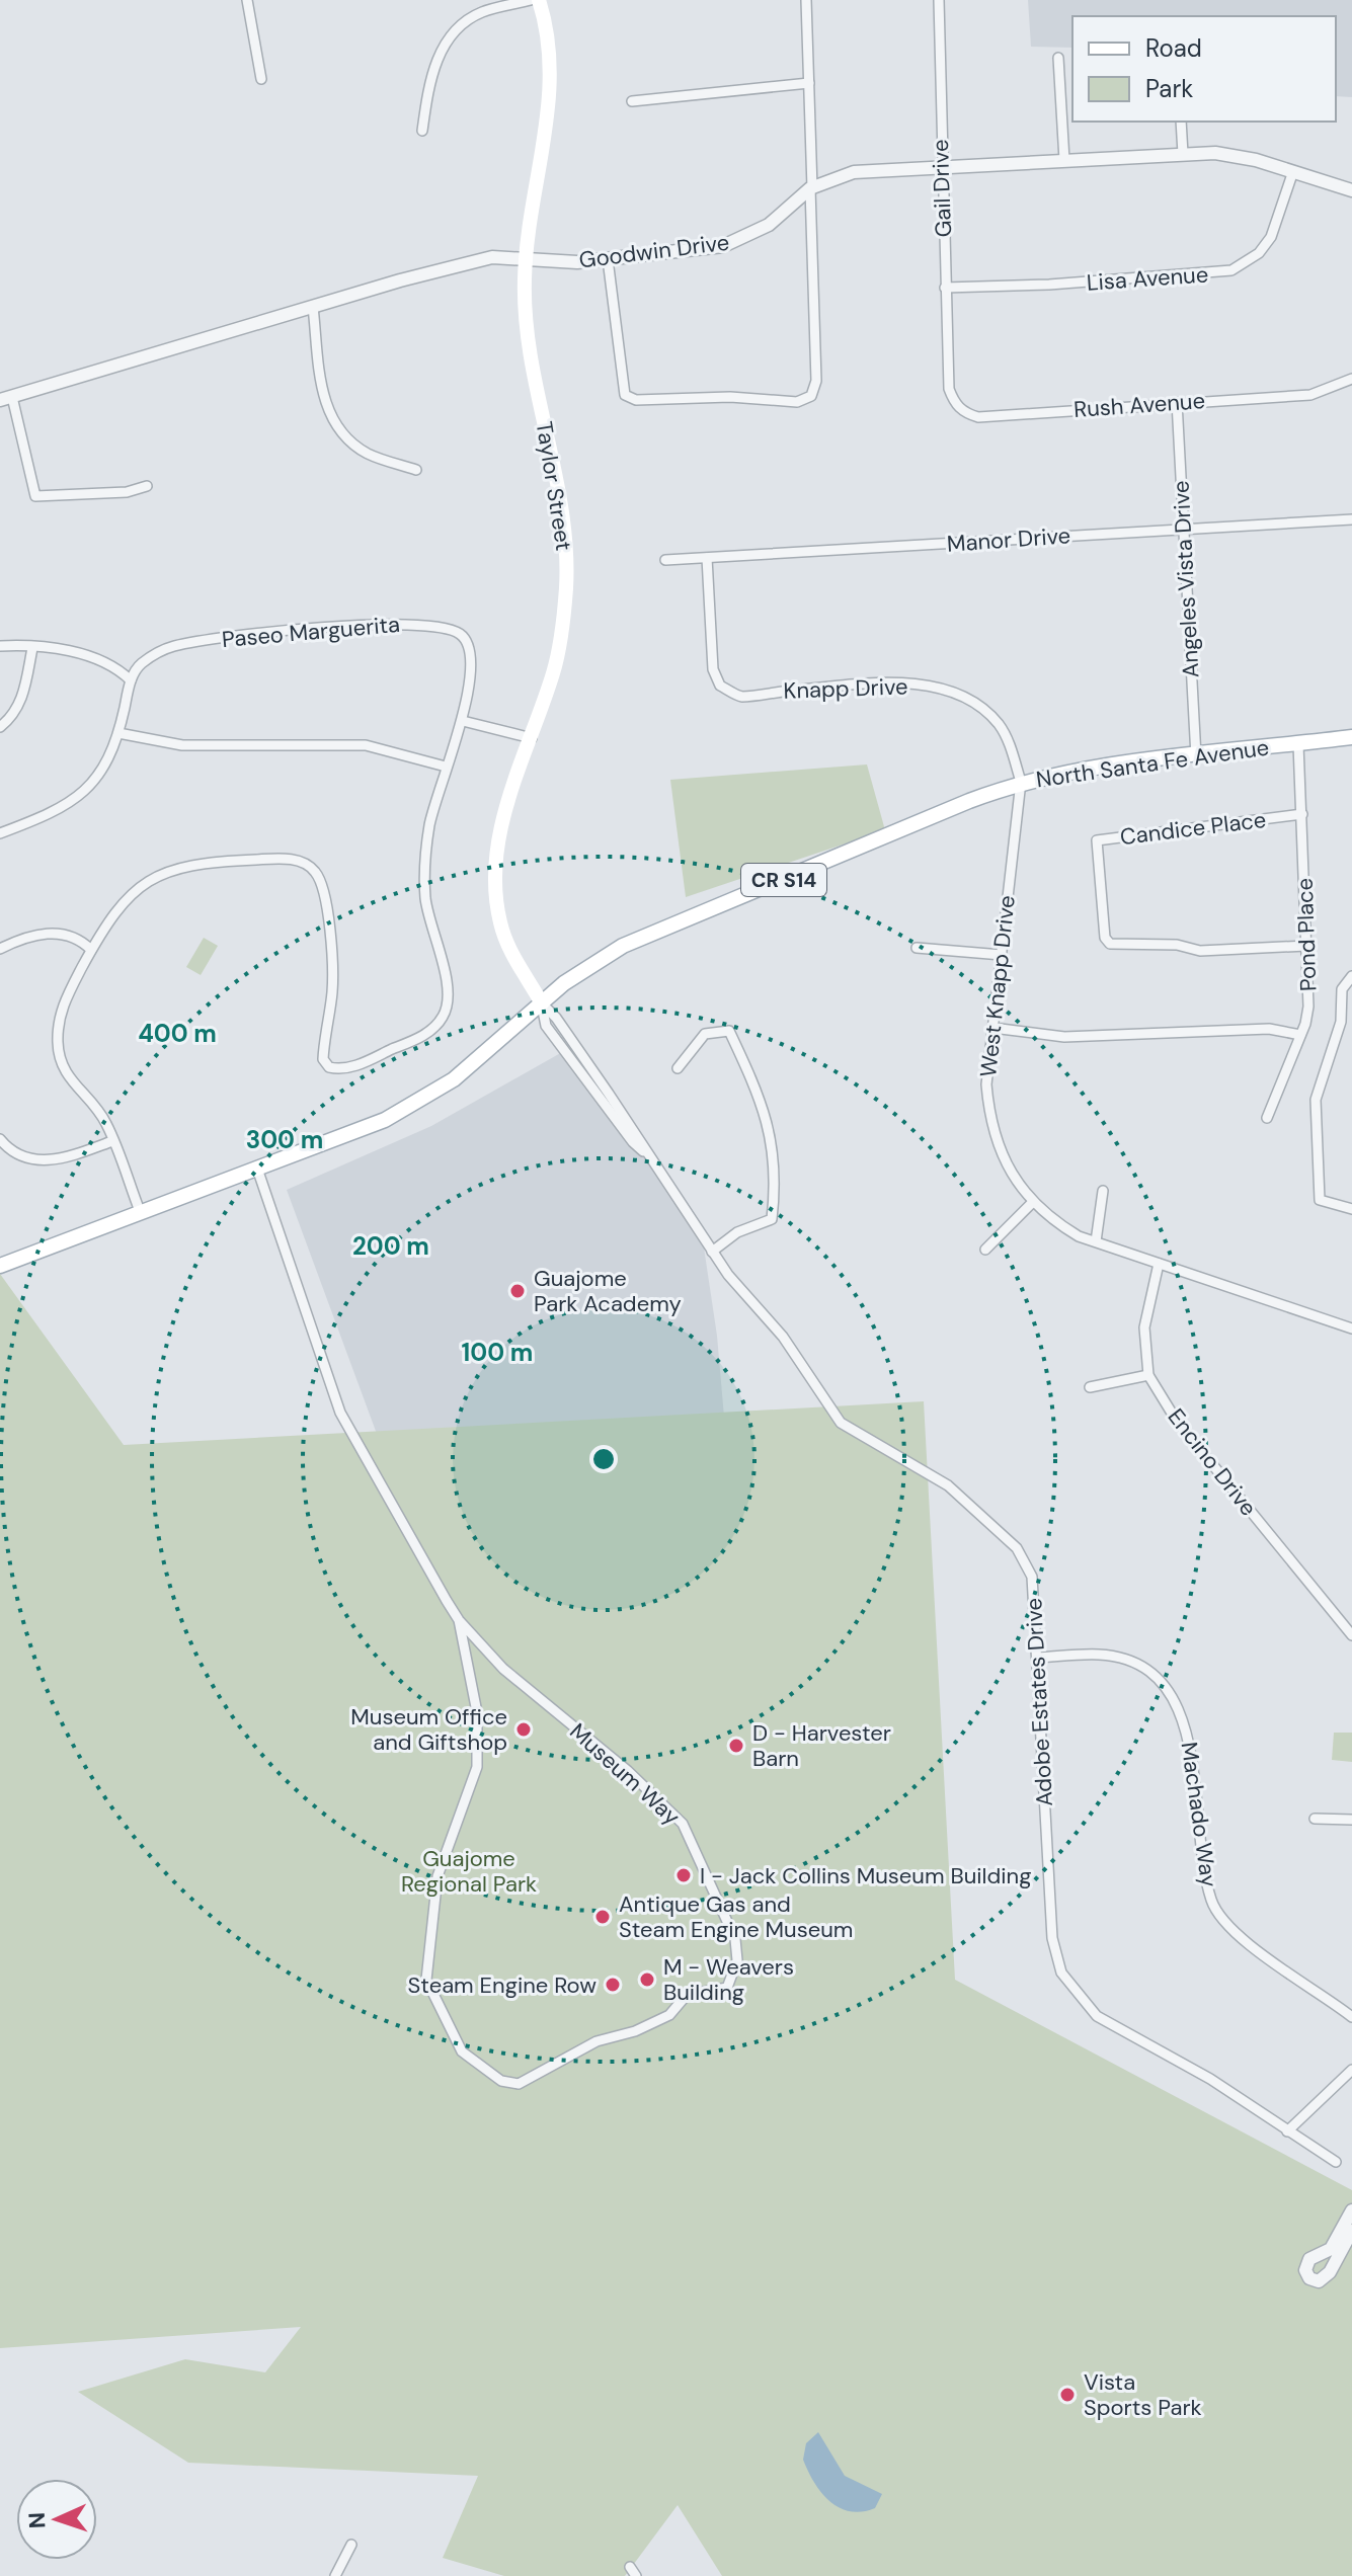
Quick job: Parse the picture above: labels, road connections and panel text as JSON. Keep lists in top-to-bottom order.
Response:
{
  "streets": {
    "main road": ["Taylor Street", "North Santa Fe Avenue", "CR S14"],
    "street": [
      "Gail Drive",
      "Goodwin Drive",
      "Lisa Avenue",
      "Rush Avenue",
      "Manor Drive",
      "Angeles Vista Drive",
      "Paseo Marguerita",
      "Knapp Drive",
      "Candice Place",
      "Pond Place",
      "West Knapp Drive",
      "Encino Drive",
      "Adobe Estates Drive",
      "Museum Way",
      "Machado Way"
    ]
  },
  "crossings": [
    ["Gail Drive", "Goodwin Drive"],
    ["Gail Drive", "Lisa Avenue"],
    ["Gail Drive", "Rush Avenue"],
    ["Goodwin Drive", "Lisa Avenue"],
    ["Goodwin Drive", "Taylor Street"],
    ["Rush Avenue", "Angeles Vista Drive"],
    ["Taylor Street", "North Santa Fe Avenue"],
    ["Taylor Street", "Adobe Estates Drive"],
    ["Manor Drive", "Angeles Vista Drive"],
    ["Manor Drive", "Knapp Drive"],
    ["Angeles Vista Drive", "North Santa Fe Avenue"],
    ["Paseo Marguerita", "North Santa Fe Avenue"],
    ["Knapp Drive", "North Santa Fe Avenue"],
    ["Knapp Drive", "West Knapp Drive"],
    ["North Santa Fe Avenue", "Pond Place"],
    ["North Santa Fe Avenue", "West Knapp Drive"],
    ["North Santa Fe Avenue", "Adobe Estates Drive"],
    ["North Santa Fe Avenue", "Museum Way"],
    ["Candice Place", "Pond Place"],
    ["West Knapp Drive", "Encino Drive"],
    ["Adobe Estates Drive", "Machado Way"]
  ],
  "parks": ["Guajome Regional Park"],
  "places": [
    "Guajome Park Academy",
    "Museum Office and Giftshop",
    "D - Harvester Barn",
    "I - Jack Collins Museum Building",
    "Antique Gas and Steam Engine Museum",
    "M - Weavers Building",
    "Steam Engine Row",
    "Vista Sports Park"
  ],
  "legend": ["Road", "Park"],
  "north": "left",
  "rings": [
    "400 m",
    "300 m",
    "200 m",
    "100 m"
  ]
}
